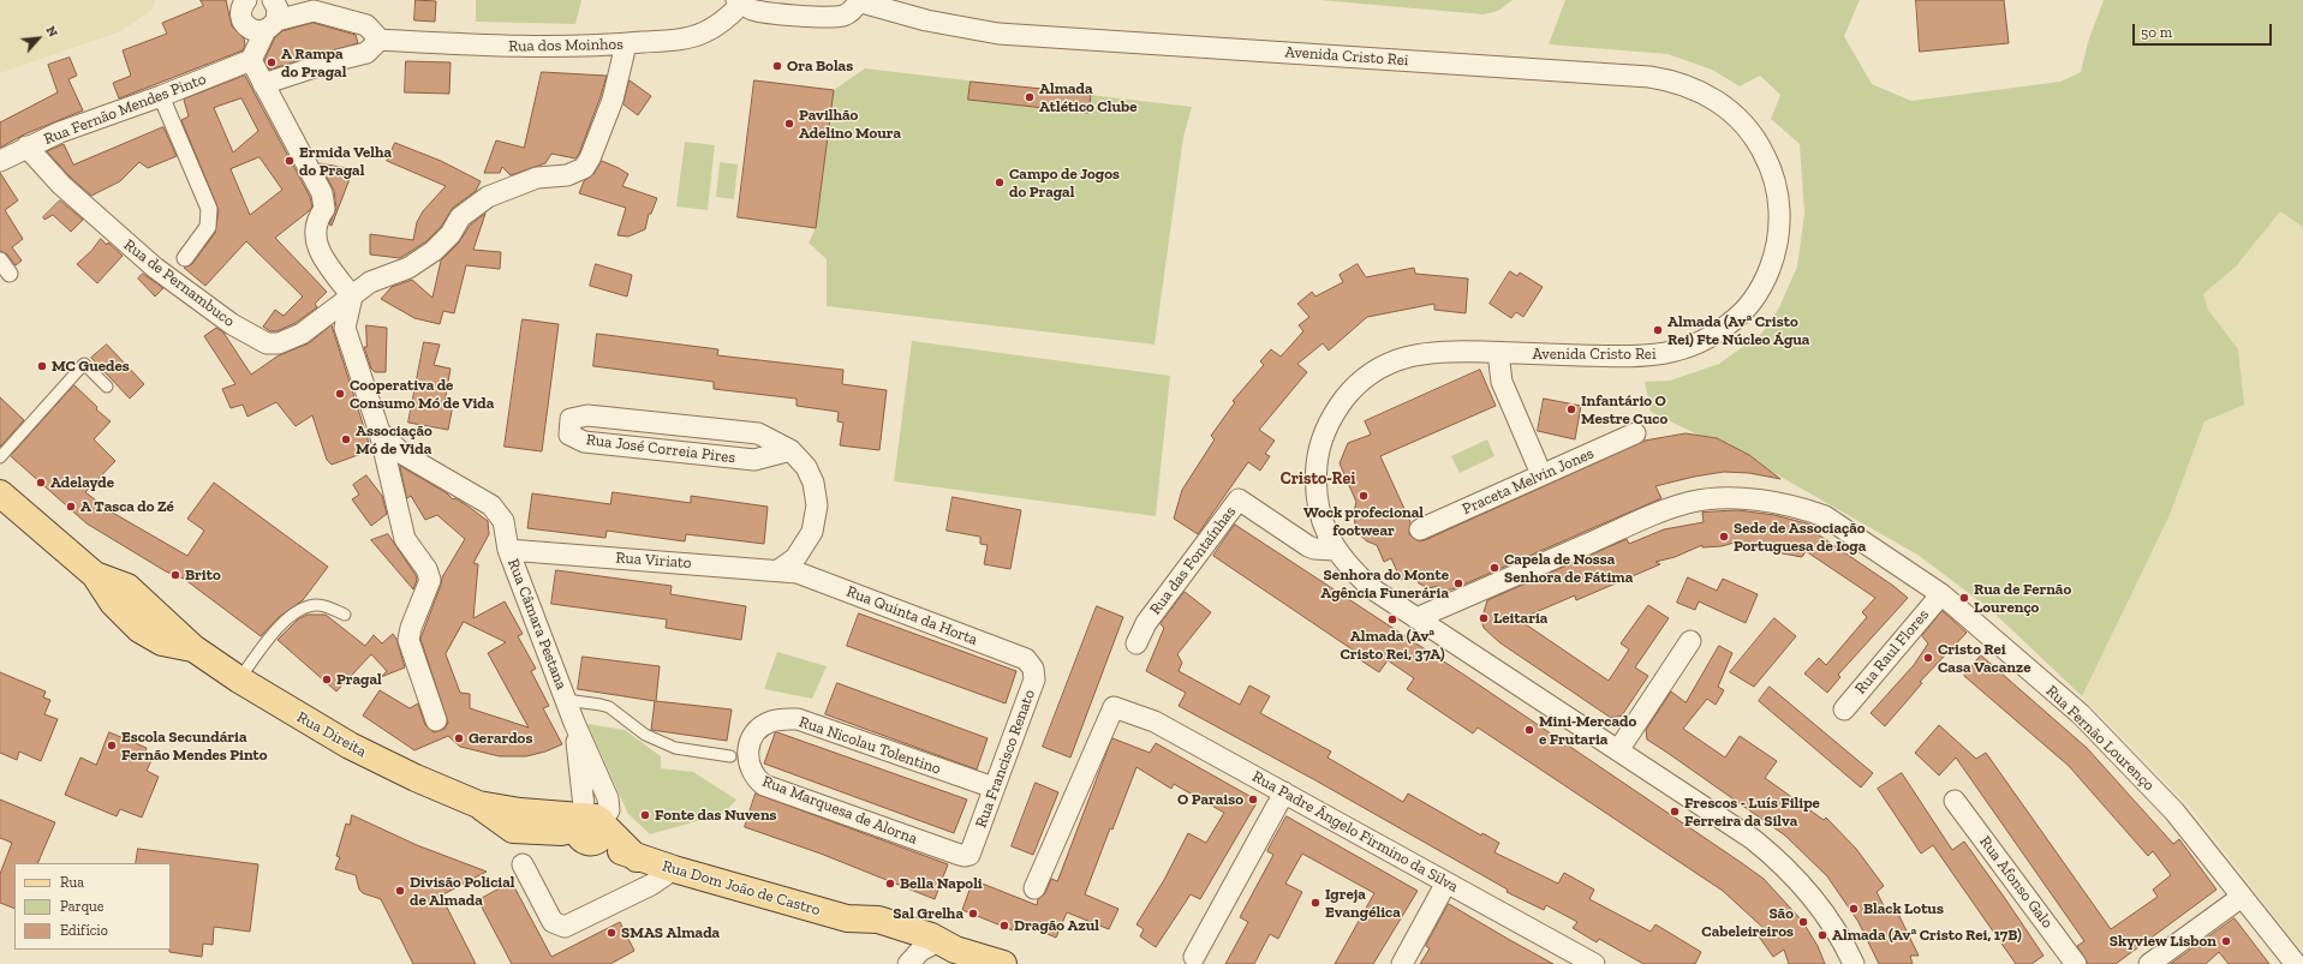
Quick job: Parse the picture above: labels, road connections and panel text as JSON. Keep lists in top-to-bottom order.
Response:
{
  "streets": {
    "main road": ["Rua Direita", "Rua Dom João de Castro"],
    "street": [
      "Rua dos Moinhos",
      "Avenida Cristo Rei",
      "Rua Fernão Mendes Pinto",
      "Rua de Pernambuco",
      "Rua José Correia Pires",
      "Praceta Melvin Jones",
      "Rua Viriato",
      "Rua das Fontaínhas",
      "Rua Quinta da Horta",
      "Rua Câmara Pestana",
      "Rua Raul Flores",
      "Rua Fernão Lourenço",
      "Rua Nicolau Tolentino",
      "Rua Francisco Renato",
      "Rua Marquesa de Alorna",
      "Rua Padre Ângelo Firmino da Silva",
      "Rua Afonso Galo"
    ]
  },
  "crossings": [
    ["Rua dos Moinhos", "Avenida Cristo Rei"],
    ["Rua dos Moinhos", "Rua de Pernambuco"],
    ["Avenida Cristo Rei", "Rua das Fontaínhas"],
    ["Avenida Cristo Rei", "Rua Fernão Lourenço"],
    ["Rua Fernão Mendes Pinto", "Rua de Pernambuco"],
    ["Rua José Correia Pires", "Rua Viriato"],
    ["Rua José Correia Pires", "Rua Quinta da Horta"],
    ["Rua Viriato", "Rua Quinta da Horta"],
    ["Rua Viriato", "Rua Câmara Pestana"],
    ["Rua Quinta da Horta", "Rua Francisco Renato"],
    ["Rua Câmara Pestana", "Rua Direita"],
    ["Rua Câmara Pestana", "Rua Dom João de Castro"],
    ["Rua Raul Flores", "Rua Fernão Lourenço"],
    ["Rua Direita", "Rua Dom João de Castro"],
    ["Rua Nicolau Tolentino", "Rua Francisco Renato"],
    ["Rua Nicolau Tolentino", "Rua Marquesa de Alorna"],
    ["Rua Francisco Renato", "Rua Marquesa de Alorna"]
  ],
  "districts": ["Cristo-Rei"],
  "places": [
    "A Rampa do Pragal",
    "Ora Bolas",
    "Almada Atlético Clube",
    "Pavilhão Adelino Moura",
    "Ermida Velha do Pragal",
    "Campo de Jogos do Pragal",
    "Almada (Avª Cristo Rei) Fte Núcleo Água",
    "MC Guedes",
    "Cooperativa de Consumo Mó de Vida",
    "Infantário O Mestre Cuco",
    "Associação Mó de Vida",
    "Adelayde",
    "Wock profecional footwear",
    "A Tasca do Zé",
    "Sede de Associação Portuguesa de Ioga",
    "Capela de Nossa Senhora de Fátima",
    "Brito",
    "Senhora do Monte Agência Funerária",
    "Rua de Fernão Lourenço",
    "Leitaria",
    "Almada (Avª Cristo Rei, 37A)",
    "Cristo Rei Casa Vacanze",
    "Pragal",
    "Mini-Mercado e Frutaria",
    "Gerardos",
    "Escola Secundária Fernão Mendes Pinto",
    "O Paraiso",
    "Frescos - Luís Filipe Ferreira da Silva",
    "Fonte das Nuvens",
    "Bella Napoli",
    "Divisão Policial de Almada",
    "Igreja Evangélica",
    "Black Lotus",
    "Sal Grelha",
    "São Cabeleireiros",
    "Dragão Azul",
    "SMAS Almada",
    "Almada (Avª Cristo Rei, 17B)",
    "Skyview Lisbon"
  ],
  "legend": ["Rua", "Parque", "Edifício"],
  "scale_bar": "50 m",
  "north": "top right"
}
